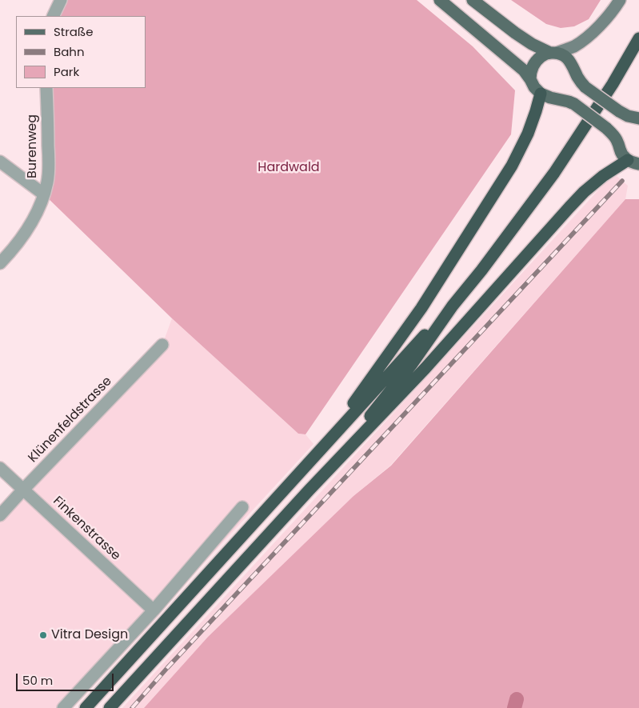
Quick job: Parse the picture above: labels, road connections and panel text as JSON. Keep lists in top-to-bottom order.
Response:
{
  "streets": {
    "street": ["Burenweg", "Klünenfeldstrasse", "Finkenstrasse"]
  },
  "crossings": [
    ["Klünenfeldstrasse", "Finkenstrasse"]
  ],
  "parks": ["Hardwald"],
  "places": ["Vitra Design"],
  "legend": ["Straße", "Bahn", "Park"],
  "scale_bar": "50 m"
}
